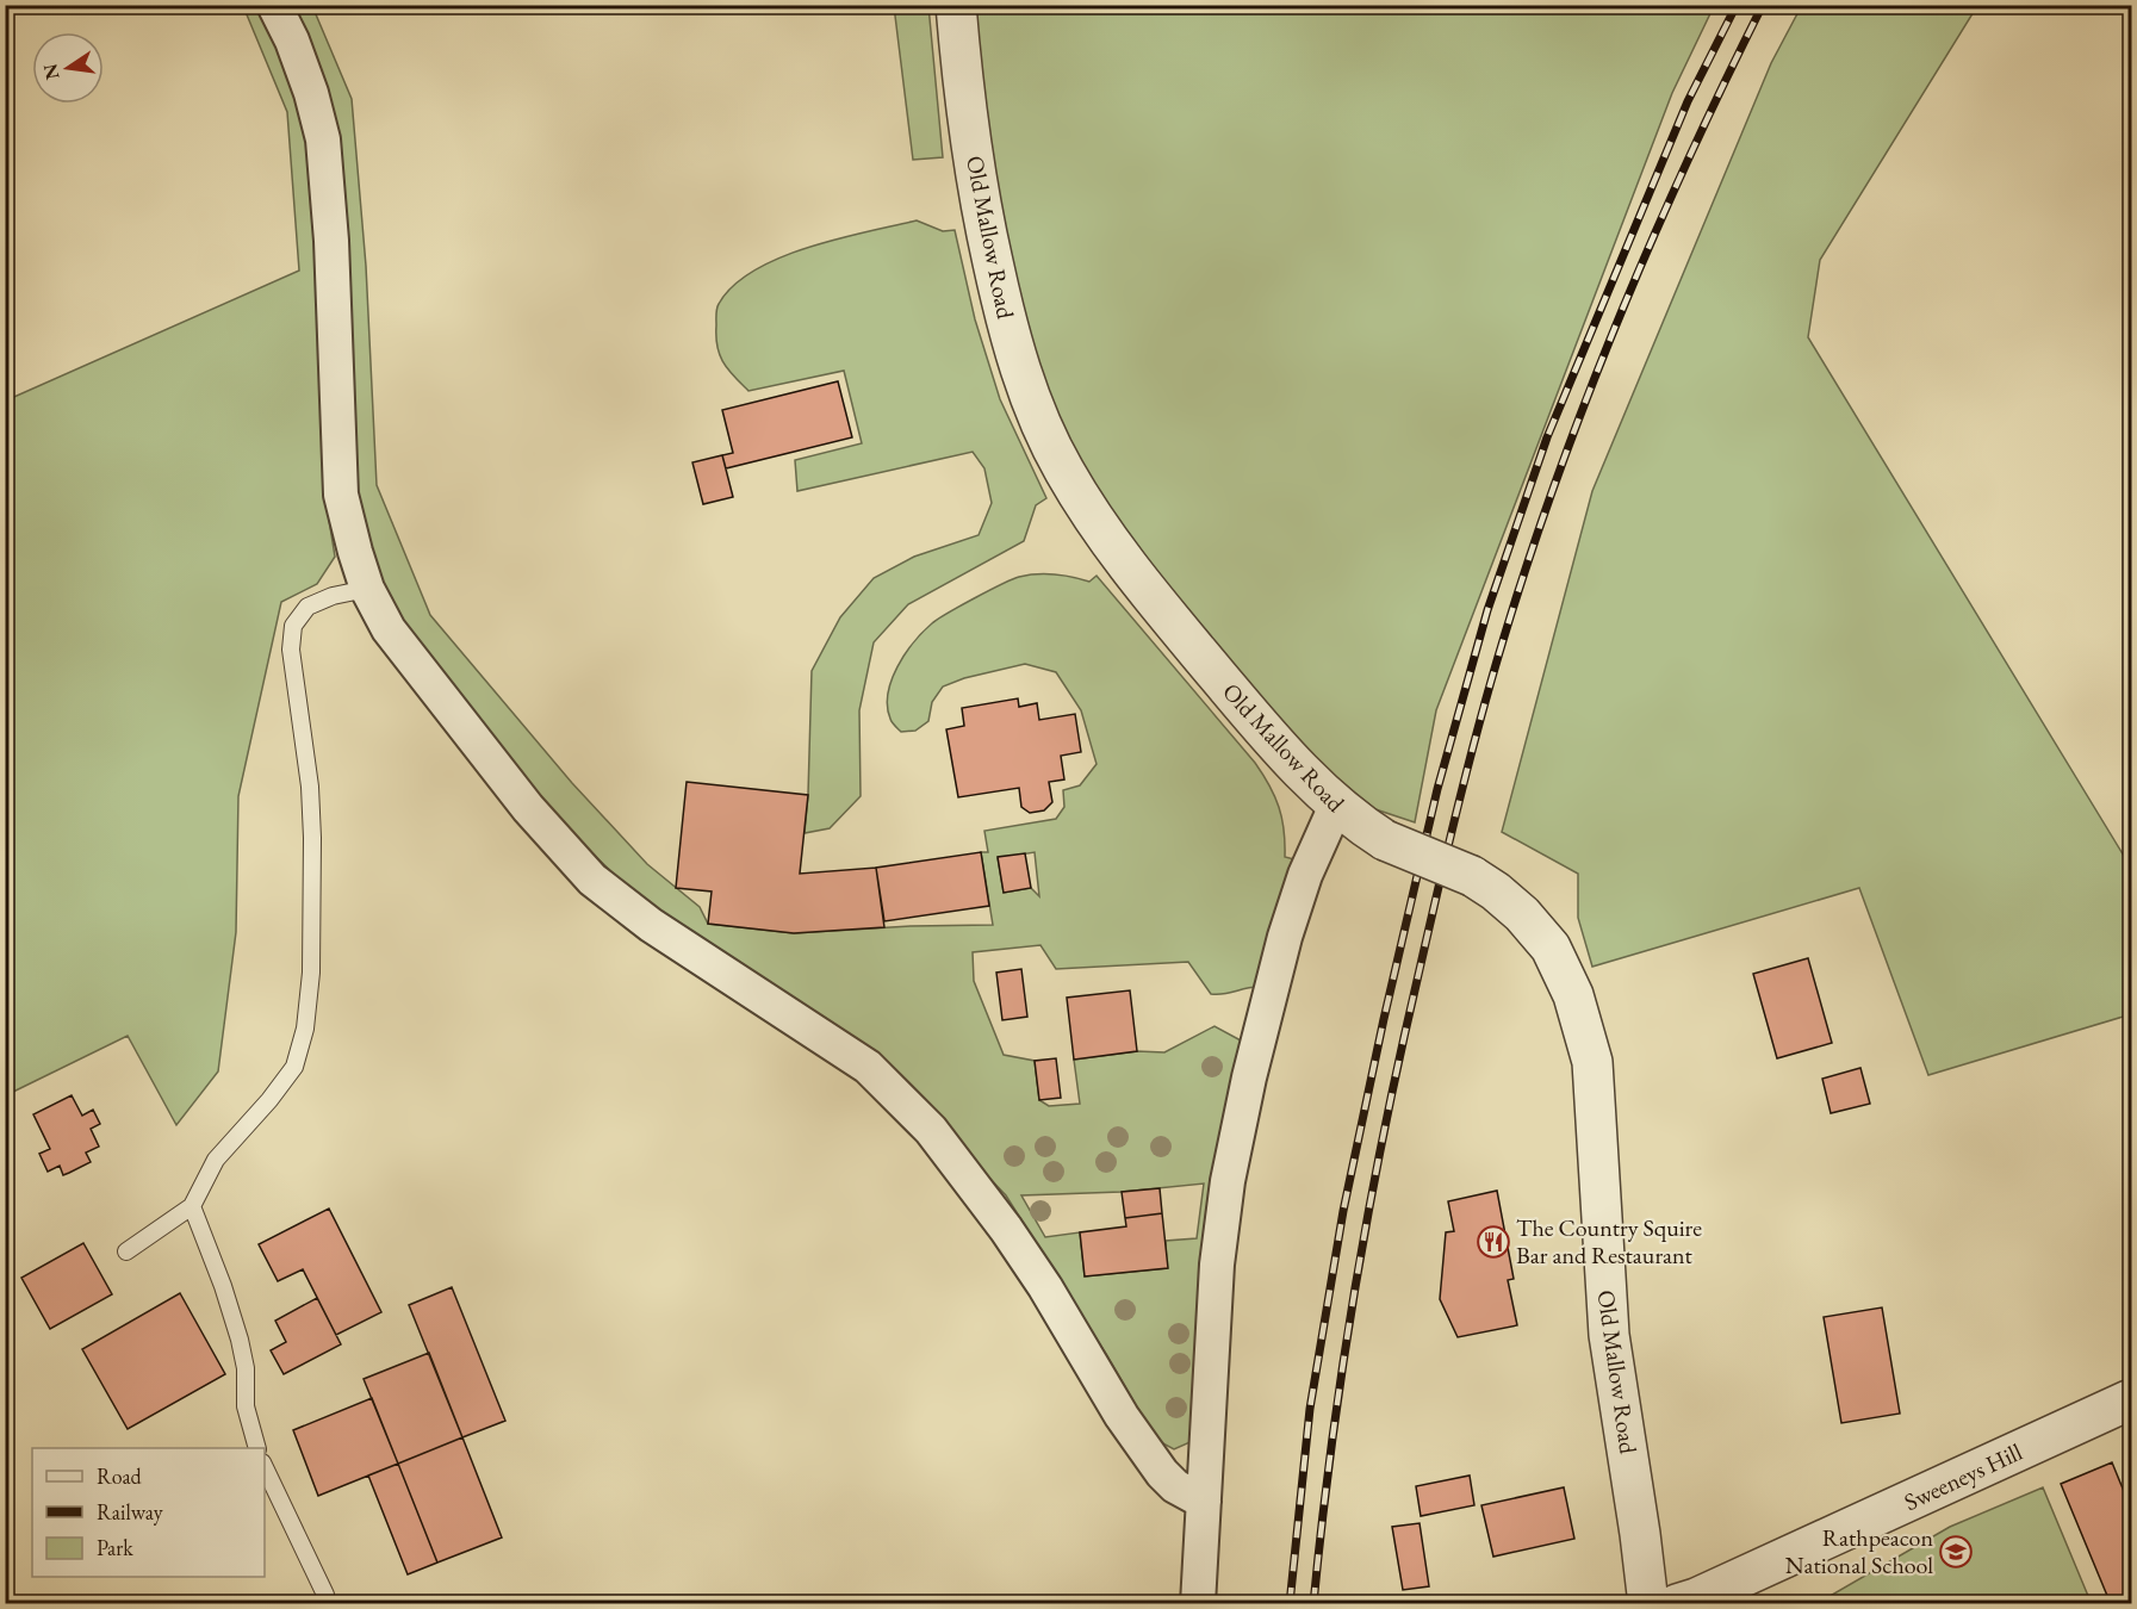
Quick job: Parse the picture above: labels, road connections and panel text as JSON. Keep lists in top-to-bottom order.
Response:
{
  "streets": {
    "street": ["Old Mallow Road", "Sweeneys Hill"]
  },
  "places": {
    "restaurant": ["The Country Squire Bar and Restaurant"],
    "school or university": ["Rathpeacon National School"]
  },
  "legend": ["Road", "Railway", "Park"],
  "north": "left"
}
